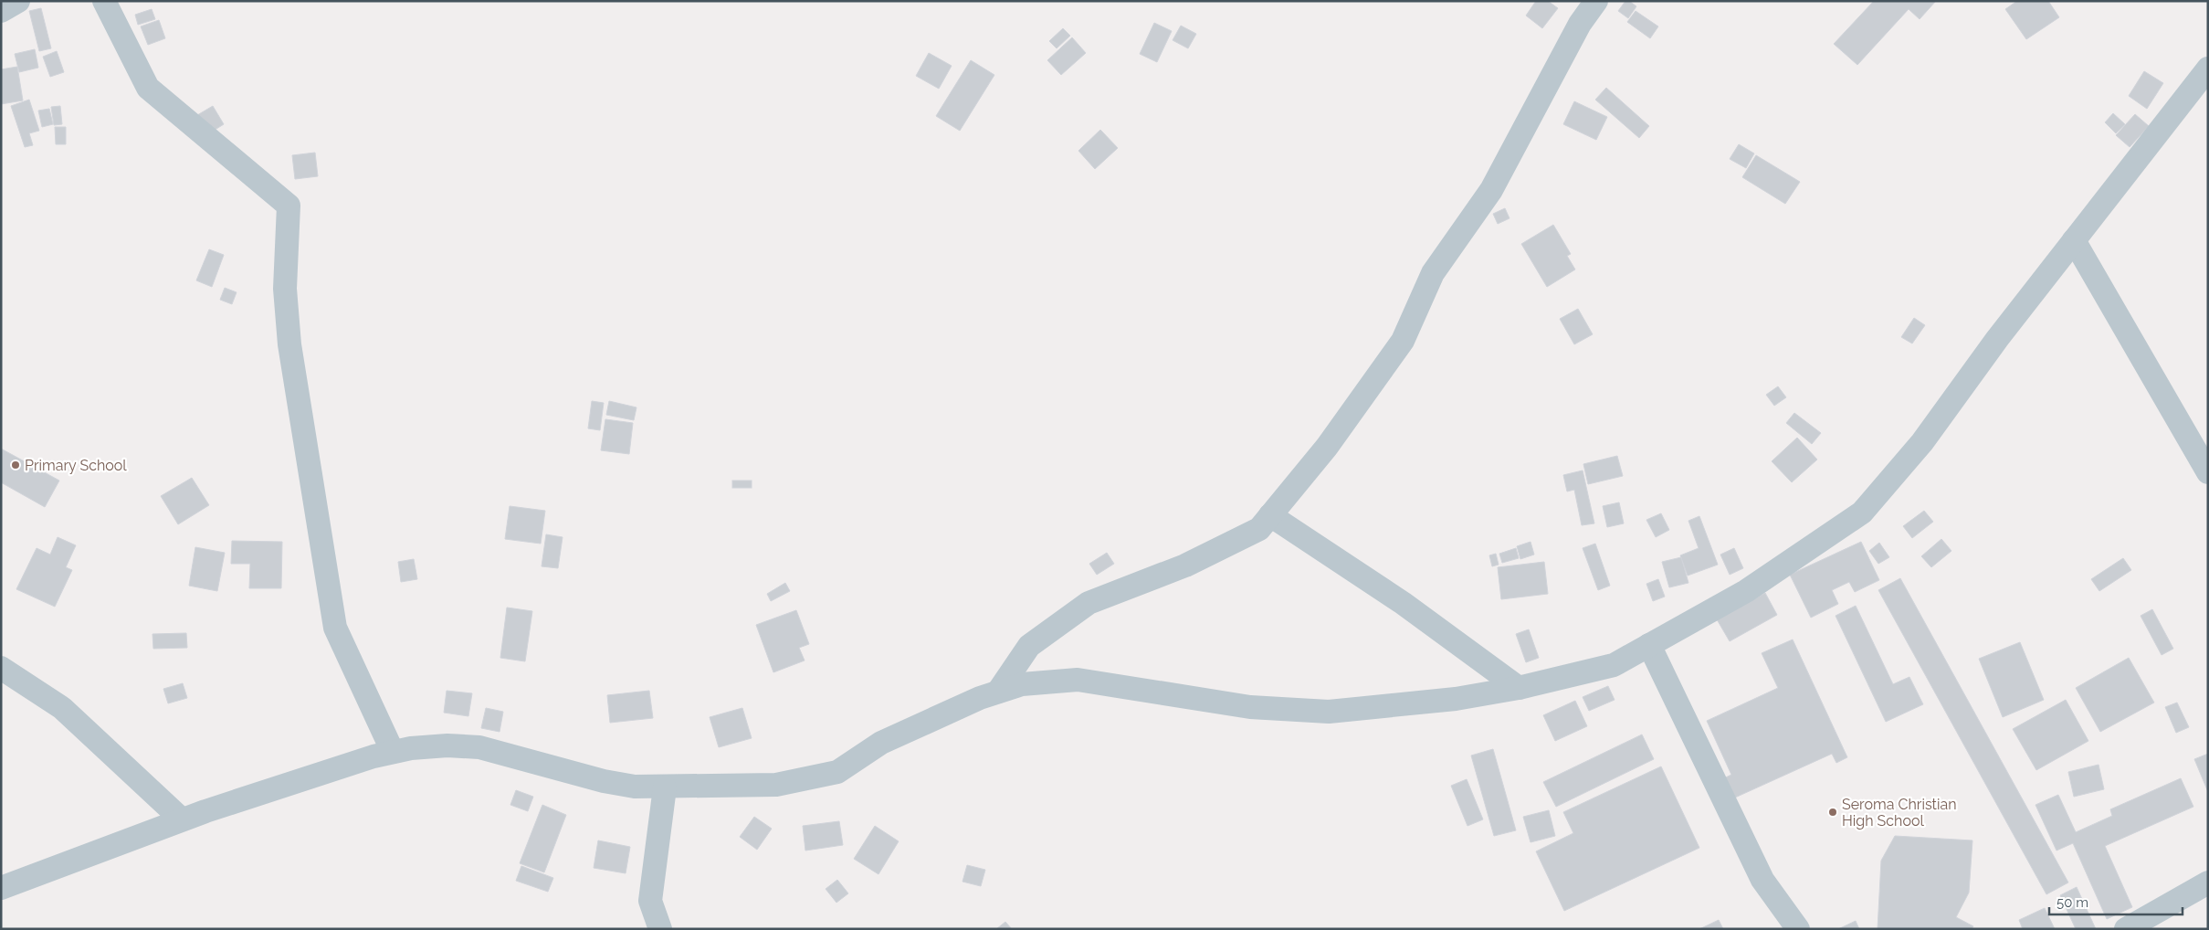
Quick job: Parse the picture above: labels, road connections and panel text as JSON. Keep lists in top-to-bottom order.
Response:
{
  "places": ["Primary School", "Seroma Christian High School"],
  "scale_bar": "50 m"
}
